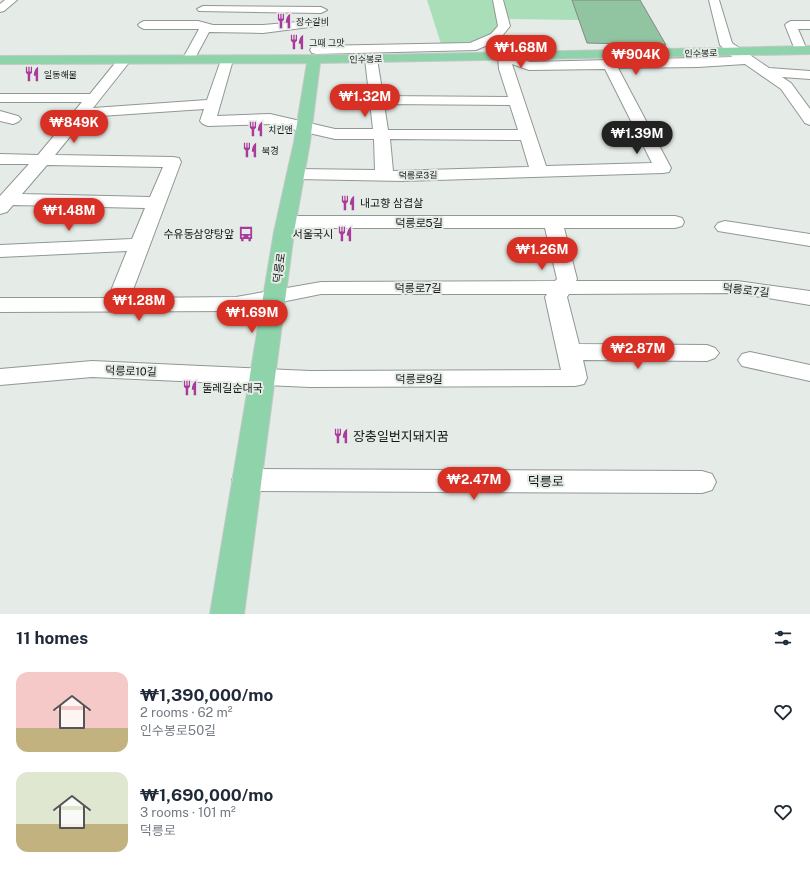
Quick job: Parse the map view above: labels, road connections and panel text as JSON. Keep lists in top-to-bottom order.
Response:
{
  "streets": {
    "main road": ["인수봉로", "덕릉로"],
    "street": [
      "덕릉로3길",
      "덕릉로5길",
      "덕릉로7길",
      "덕릉로10길",
      "덕릉로9길"
    ]
  },
  "crossings": [
    ["인수봉로", "덕릉로"],
    ["덕릉로3길", "덕릉로"],
    ["덕릉로5길", "덕릉로"],
    ["덕릉로", "덕릉로7길"],
    ["덕릉로", "덕릉로10길"],
    ["덕릉로", "덕릉로9길"],
    ["덕릉로10길", "덕릉로9길"]
  ],
  "places": {
    "restaurant": [
      "장수갈비",
      "그때 그맛",
      "일동해물",
      "치킨앤",
      "북경",
      "내고향 삼겹살",
      "서울국시",
      "둘레길순대국",
      "장충일번지돼지꿈"
    ],
    "bus stop": ["수유동삼양탕앞"]
  },
  "page": {
    "price": [
      "₩1.68M",
      "₩904K",
      "₩1.32M",
      "₩849K",
      "₩1.39M",
      "₩1.48M",
      "₩1.26M",
      "₩1.28M",
      "₩1.69M",
      "₩2.87M",
      "₩2.47M"
    ],
    "heading": "11 homes",
    "list": [
      {
        "name": "₩1,390,000/mo",
        "note": "2 rooms · 62 m² · 인수봉로50길"
      },
      {
        "name": "₩1,690,000/mo",
        "note": "3 rooms · 101 m² · 덕릉로"
      }
    ]
  }
}
